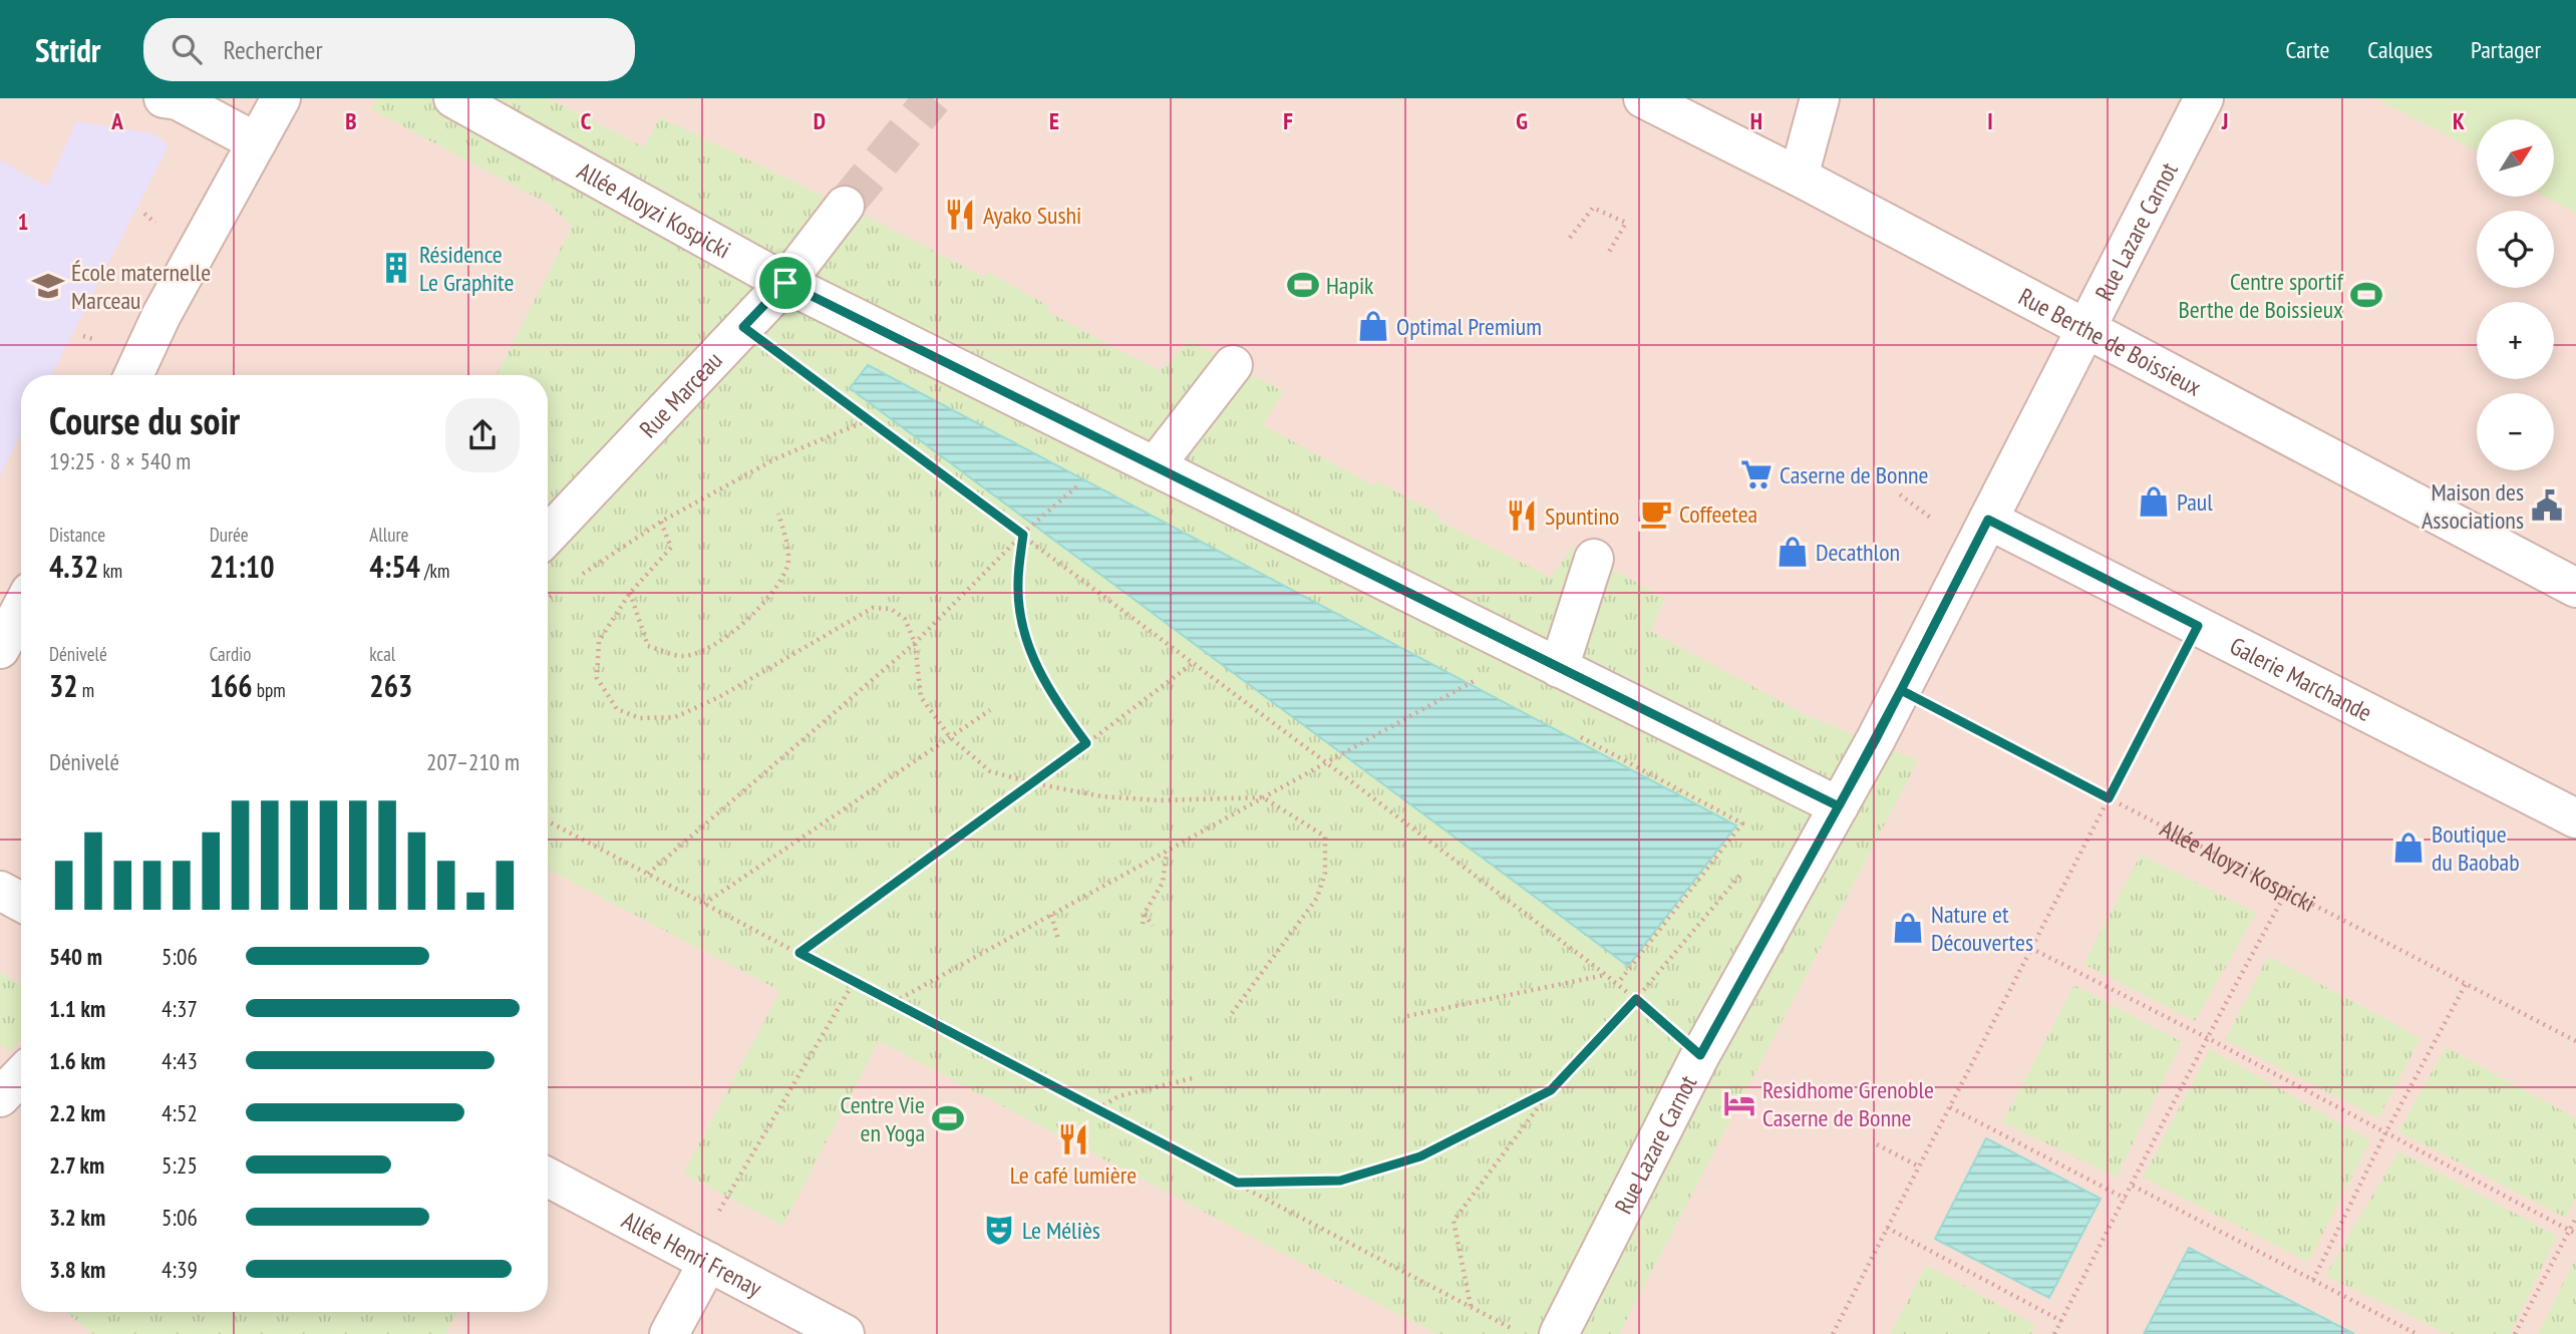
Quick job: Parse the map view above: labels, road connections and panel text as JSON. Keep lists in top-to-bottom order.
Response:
{
  "streets": {
    "street": [
      "Allée Aloyzi Kospicki",
      "Rue Lazare Carnot",
      "Rue Berthe de Boissieux",
      "Rue Marceau",
      "Galerie Marchande",
      "Allée Henri Frenay"
    ]
  },
  "crossings": [
    ["Allée Aloyzi Kospicki", "Rue Lazare Carnot"],
    ["Allée Aloyzi Kospicki", "Rue Marceau"],
    ["Rue Lazare Carnot", "Rue Berthe de Boissieux"],
    ["Rue Lazare Carnot", "Galerie Marchande"]
  ],
  "places": {
    "restaurant": ["Ayako Sushi", "Spuntino", "Le café lumière"],
    "building": ["Résidence Le Graphite"],
    "sports": ["Hapik", "Centre sportif Berthe de Boissieux", "Centre Vie en Yoga"],
    "school or university": ["École maternelle Marceau"],
    "shop": [
      "Optimal Premium",
      "Paul",
      "Decathlon",
      "Boutique du Baobab",
      "Nature et Découvertes"
    ],
    "supermarket": ["Caserne de Bonne"],
    "public building": ["Maison des Associations"],
    "cafe": ["Coffeetea"],
    "hotel": ["Residhome Grenoble Caserne de Bonne"],
    "theatre": ["Le Méliès"]
  },
  "north": "top right",
  "page": {
    "header": "Stridr",
    "search": "Rechercher",
    "nav": ["Carte", "Calques", "Partager"],
    "map_buttons": ["+", "−"],
    "heading": ["Course du soir", "19:25 · 8 × 540 m"],
    "stats": [
      ["Distance", "4.32 km"],
      ["Durée", "21:10"],
      ["Allure", "4:54 /km"],
      ["Dénivelé", "32 m"],
      ["Cardio", "166 bpm"],
      ["kcal", "263"]
    ],
    "chart": ["Dénivelé", "207–210 m"],
    "list": [
      {
        "name": "540 m",
        "note": "5:06"
      },
      {
        "name": "1.1 km",
        "note": "4:37"
      },
      {
        "name": "1.6 km",
        "note": "4:43"
      },
      {
        "name": "2.2 km",
        "note": "4:52"
      },
      {
        "name": "2.7 km",
        "note": "5:25"
      },
      {
        "name": "3.2 km",
        "note": "5:06"
      },
      {
        "name": "3.8 km",
        "note": "4:39"
      }
    ]
  },
  "grid": {
    "columns": [
      "A",
      "B",
      "C",
      "D",
      "E",
      "F",
      "G",
      "H",
      "I",
      "J",
      "K"
    ],
    "rows": ["1"]
  }
}
